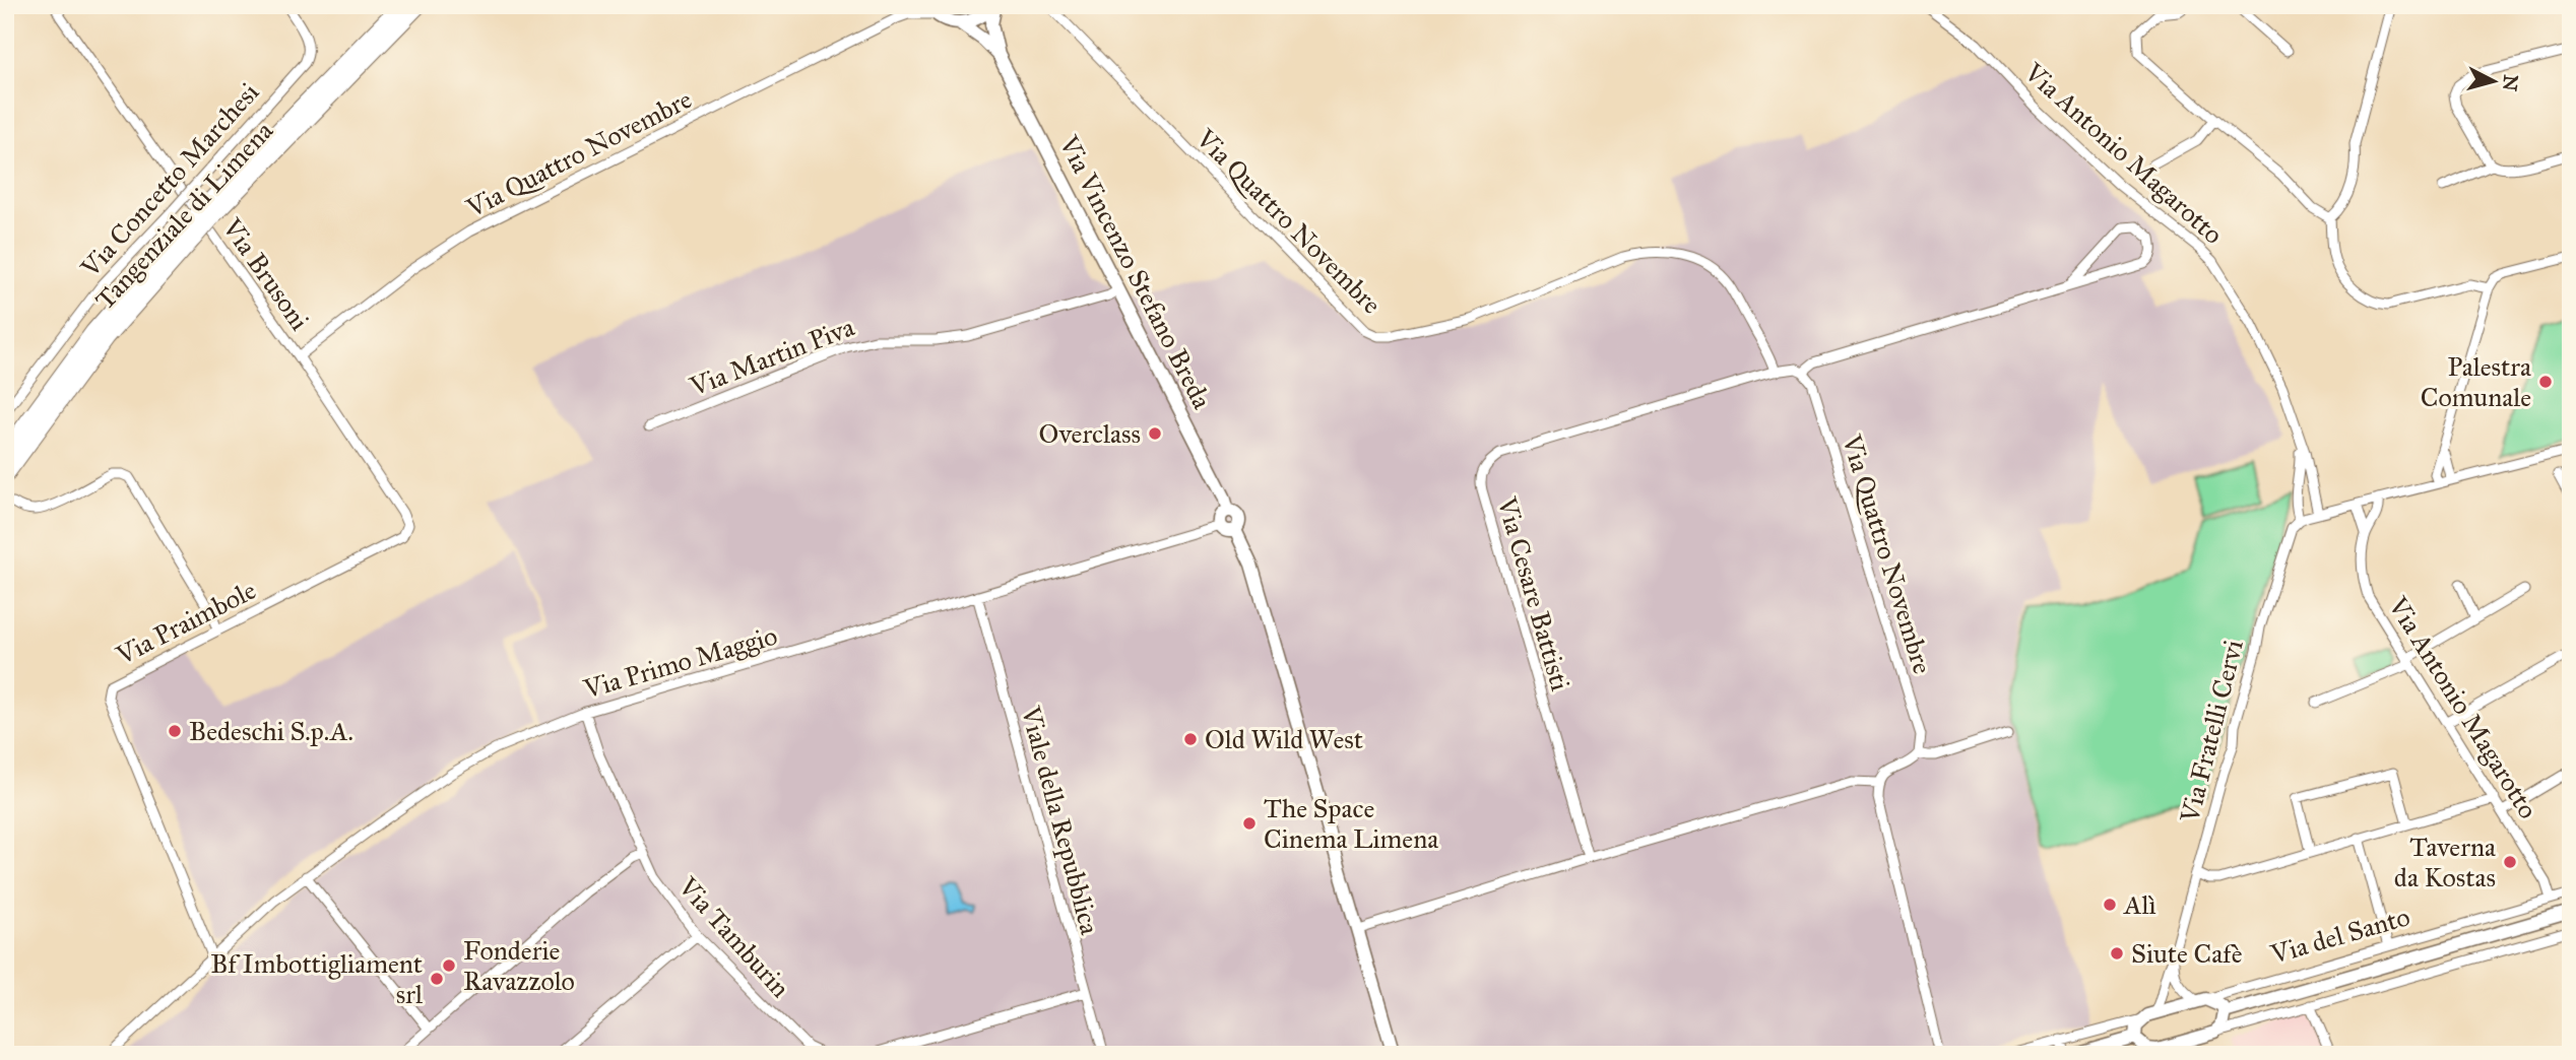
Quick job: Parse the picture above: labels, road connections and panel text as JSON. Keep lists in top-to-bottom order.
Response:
{
  "streets": {
    "highway": ["Tangenziale di Limena"],
    "street": [
      "Via Quattro Novembre",
      "Via Antonio Magarotto",
      "Via Concetto Marchesi",
      "Via Vincenzo Stefano Breda",
      "Via Brusoni",
      "Via Martin Piva",
      "Via Cesare Battisti",
      "Via Praimbole",
      "Via Primo Maggio",
      "Via Fratelli Cervi",
      "Viale della Repubblica",
      "Via del Santo",
      "Via Tamburin"
    ]
  },
  "crossings": [
    ["Via Quattro Novembre", "Via Vincenzo Stefano Breda"],
    ["Via Quattro Novembre", "Via Brusoni"],
    ["Via Quattro Novembre", "Via Cesare Battisti"],
    ["Via Quattro Novembre", "Via Praimbole"],
    ["Via Antonio Magarotto", "Via Fratelli Cervi"],
    ["Via Antonio Magarotto", "Via del Santo"],
    ["Via Vincenzo Stefano Breda", "Via Martin Piva"],
    ["Via Vincenzo Stefano Breda", "Via Primo Maggio"],
    ["Via Brusoni", "Via Praimbole"],
    ["Via Praimbole", "Via Primo Maggio"],
    ["Via Primo Maggio", "Viale della Repubblica"],
    ["Via Primo Maggio", "Via Tamburin"],
    ["Via Fratelli Cervi", "Via del Santo"]
  ],
  "places": [
    "Palestra Comunale",
    "Overclass",
    "Bedeschi S.p.A.",
    "Old Wild West",
    "The Space Cinema Limena",
    "Taverna da Kostas",
    "Alì",
    "Siute Cafè",
    "Fonderie Ravazzolo",
    "Bf Imbottigliament srl"
  ],
  "north": "right"
}
